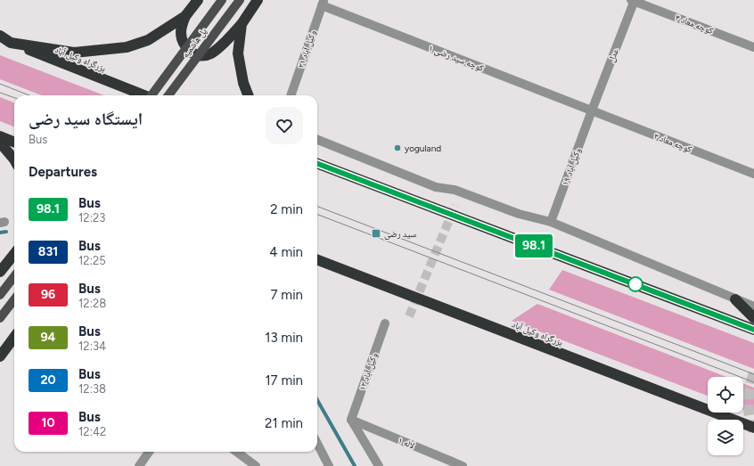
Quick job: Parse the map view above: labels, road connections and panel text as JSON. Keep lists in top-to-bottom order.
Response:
{
  "streets": {
    "highway": ["بزرگراه وکیل آباد"],
    "main road": ["پل هاشمیه"],
    "street": [
      "کوچه معاد ۴",
      "۲۱ وکیل آباد",
      "عدل",
      "کوچه سید رضی ۱",
      "کوچه معاد ۲",
      "۱۹ وکیل آباد",
      "۱۲ وکیل آباد",
      "لاله ۱"
    ]
  },
  "crossings": [
    ["کوچه معاد ۴", "عدل"],
    ["۲۱ وکیل آباد", "کوچه سید رضی ۱"],
    ["عدل", "کوچه سید رضی ۱"],
    ["عدل", "کوچه معاد ۲"],
    ["عدل", "۱۹ وکیل آباد"],
    ["کوچه سید رضی ۱", "کوچه معاد ۲"],
    ["کوچه سید رضی ۱", "۱۹ وکیل آباد"],
    ["کوچه معاد ۲", "۱۹ وکیل آباد"],
    ["۱۲ وکیل آباد", "لاله ۱"]
  ],
  "places": {
    "other": ["yoguland"],
    "transit": ["سید رضی"]
  },
  "lines": ["bus line 98.1"],
  "page": {
    "on_map": "98.1",
    "heading": [
      ["ایستگاه سید رضی", "Bus"],
      "Departures"
    ],
    "list": [
      {
        "mark": "98.1",
        "name": "Bus",
        "note": "12:23",
        "value": "2 min"
      },
      {
        "mark": "831",
        "name": "Bus",
        "note": "12:25",
        "value": "4 min"
      },
      {
        "mark": "96",
        "name": "Bus",
        "note": "12:28",
        "value": "7 min"
      },
      {
        "mark": "94",
        "name": "Bus",
        "note": "12:34",
        "value": "13 min"
      },
      {
        "mark": "20",
        "name": "Bus",
        "note": "12:38",
        "value": "17 min"
      },
      {
        "mark": "10",
        "name": "Bus",
        "note": "12:42",
        "value": "21 min"
      }
    ]
  }
}
